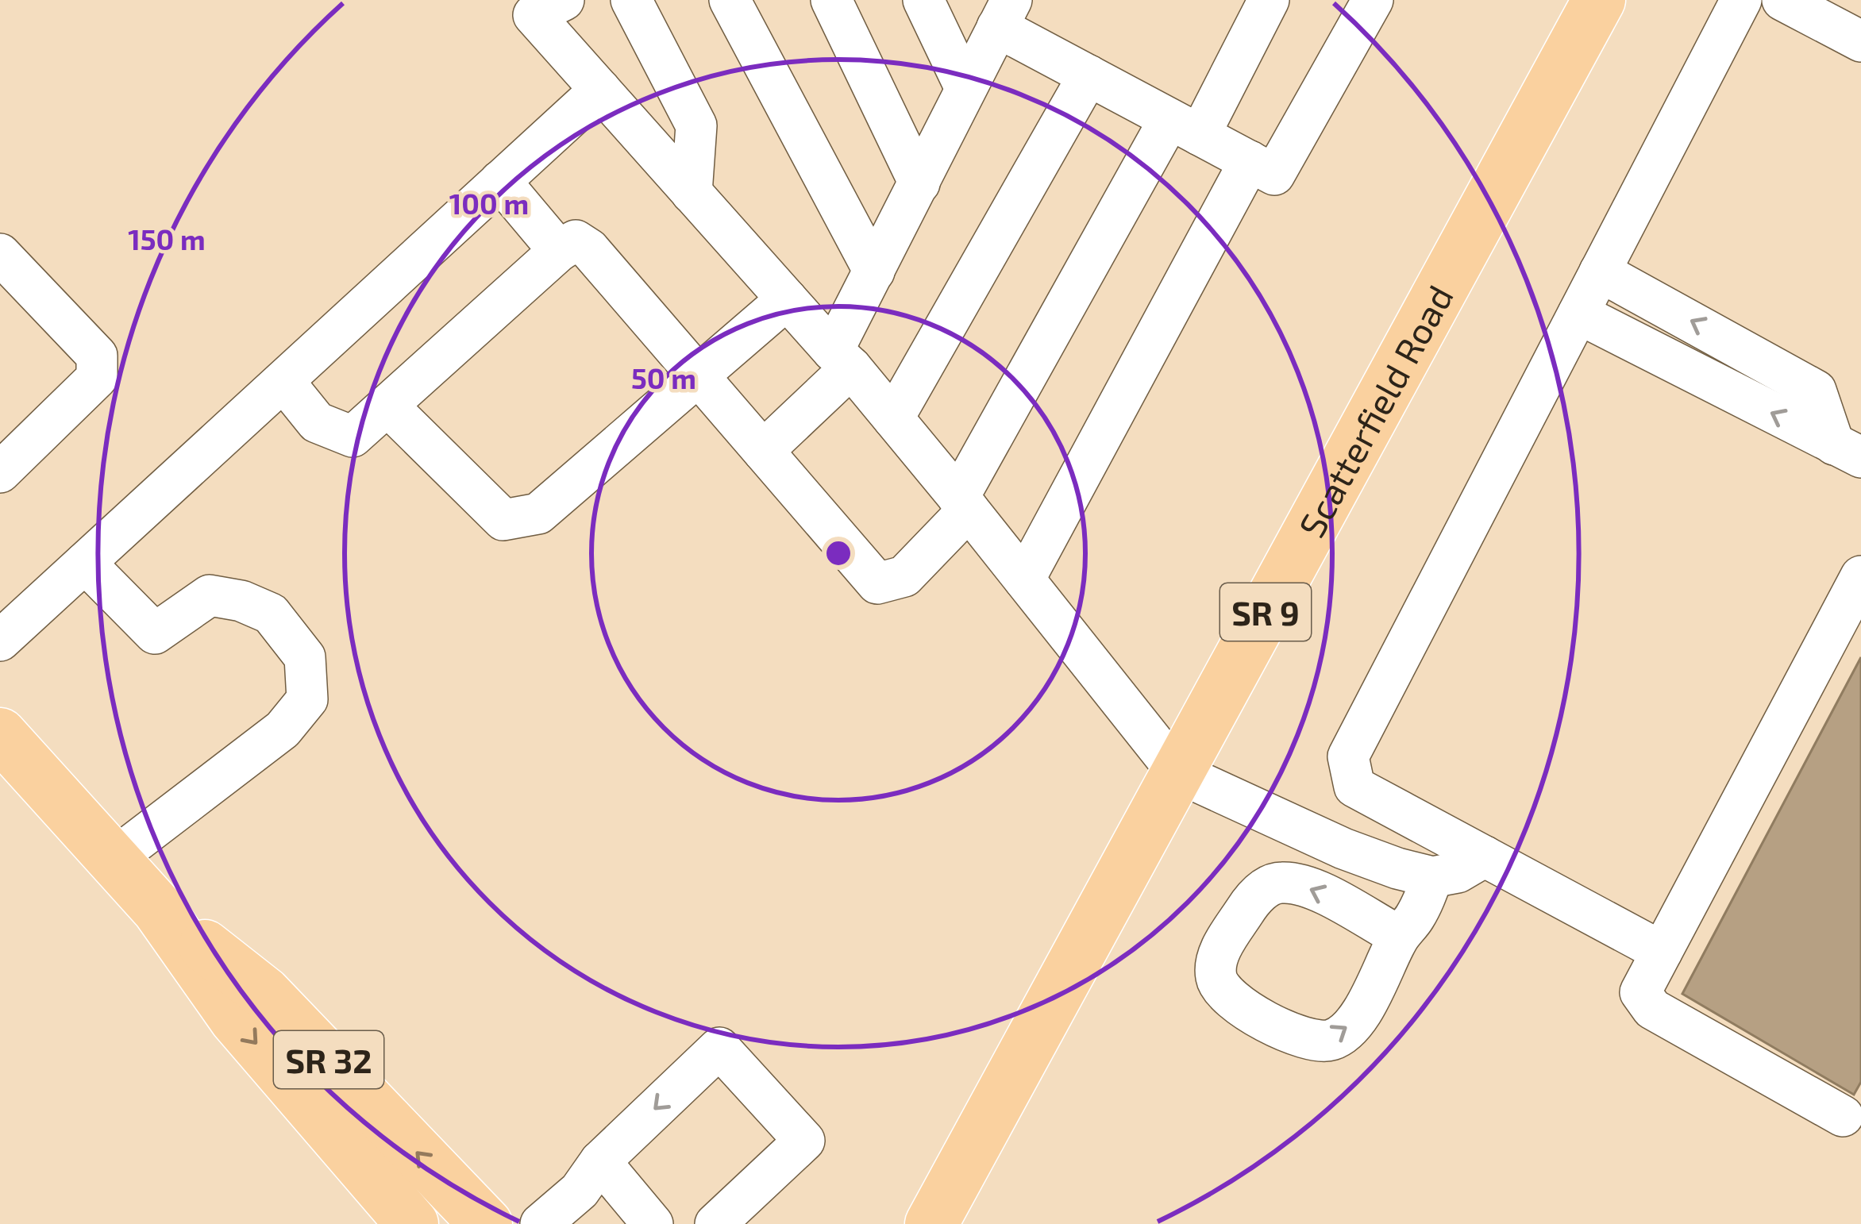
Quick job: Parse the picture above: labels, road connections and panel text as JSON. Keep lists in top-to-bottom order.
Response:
{
  "streets": {
    "main road": ["Scatterfield Road", "SR 9", "SR 32"]
  },
  "rings": ["100 m", "150 m", "50 m"]
}
